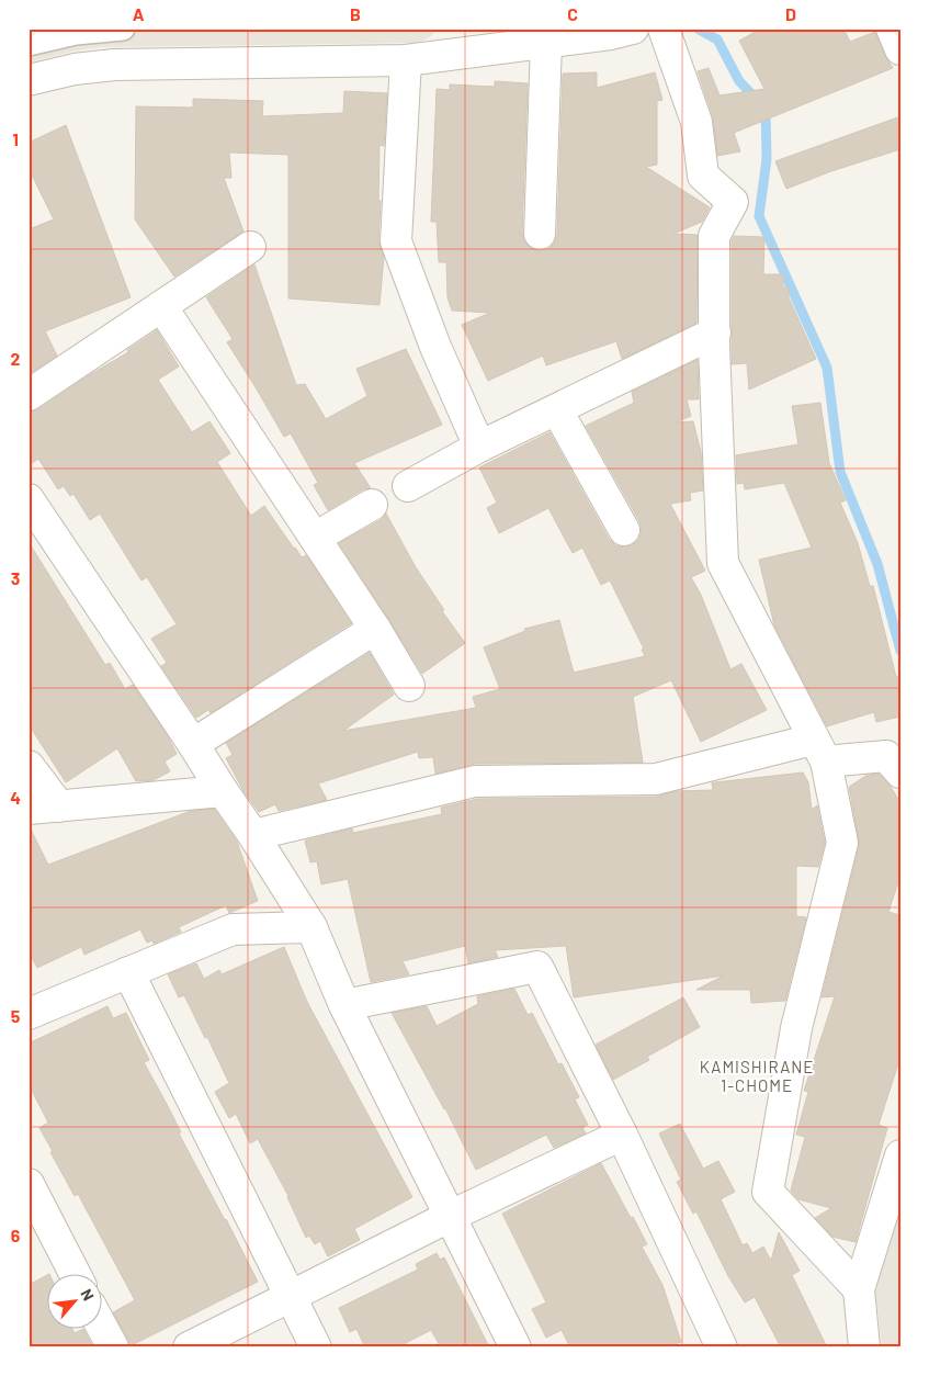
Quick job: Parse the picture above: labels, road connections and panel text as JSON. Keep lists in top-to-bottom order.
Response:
{
  "districts": ["KAMISHIRANE 1-CHOME"],
  "north": "top right",
  "grid": {
    "columns": [
      "A",
      "B",
      "C",
      "D"
    ],
    "rows": [
      "1",
      "2",
      "3",
      "4",
      "5",
      "6"
    ]
  }
}
